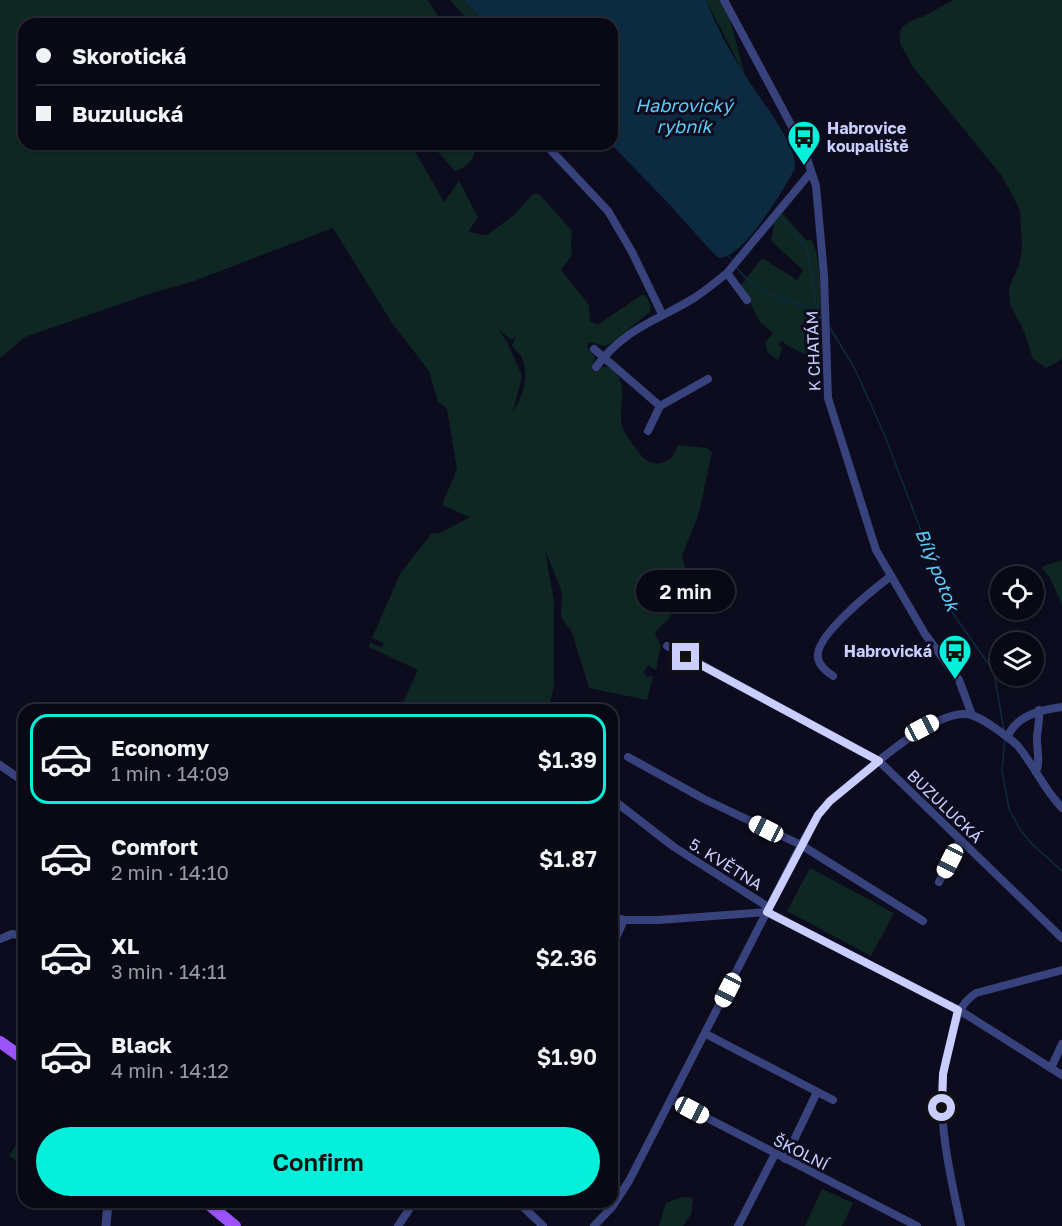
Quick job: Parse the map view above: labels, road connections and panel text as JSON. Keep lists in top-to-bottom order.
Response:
{
  "streets": {
    "street": [
      "K CHATÁM",
      "BUZULUCKÁ",
      "5. KVĚTNA",
      "ŠKOLNÍ"
    ]
  },
  "crossings": [
    ["K CHATÁM", "5. KVĚTNA"],
    ["BUZULUCKÁ", "5. KVĚTNA"]
  ],
  "water": ["Habrovický rybník", "Bílý potok"],
  "places": {
    "bus stop": ["Habrovice koupaliště", "Habrovická"]
  },
  "page": {
    "banner": ["Skorotická", "Buzulucká"],
    "bubble": "2 min",
    "list": [
      {
        "name": "Economy",
        "note": "1 min · 14:09",
        "value": "$1.39"
      },
      {
        "name": "Comfort",
        "note": "2 min · 14:10",
        "value": "$1.87"
      },
      {
        "name": "XL",
        "note": "3 min · 14:11",
        "value": "$2.36"
      },
      {
        "name": "Black",
        "note": "4 min · 14:12",
        "value": "$1.90"
      }
    ],
    "buttons": "Confirm"
  }
}
